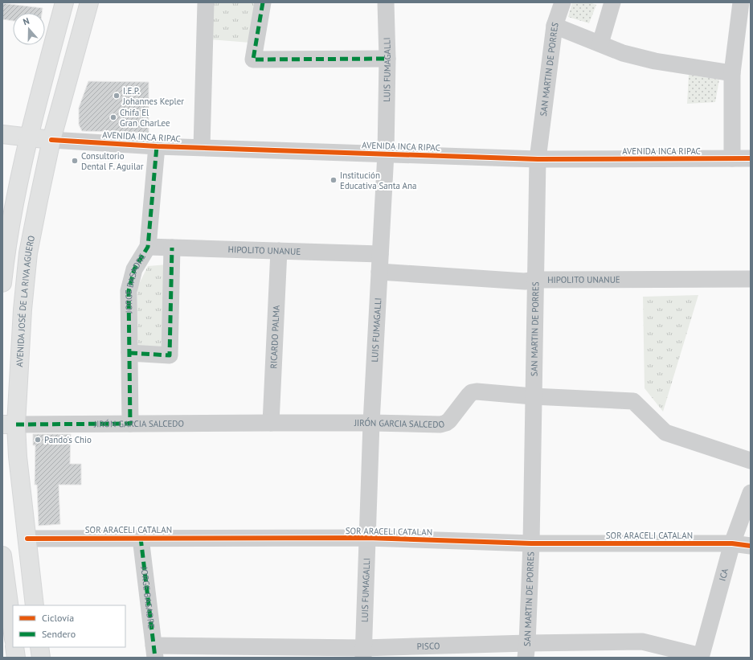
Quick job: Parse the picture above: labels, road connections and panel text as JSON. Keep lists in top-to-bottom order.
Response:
{
  "streets": {
    "main road": ["AVENIDA INCA RIPAC", "AVENIDA JOSÉ DE LA RIVA AGUERO"],
    "street": [
      "SAN MARTIN DE PORRES",
      "LUIS FUMAGALLI",
      "HIPOLITO UNANUE",
      "JORGE BASADRE",
      "RICARDO PALMA",
      "JIRÓN GARCIA SALCEDO",
      "SOR ARACELI CATALAN",
      "ICA",
      "PISCO"
    ]
  },
  "crossings": [
    ["SAN MARTIN DE PORRES", "AVENIDA INCA RIPAC"],
    ["SAN MARTIN DE PORRES", "HIPOLITO UNANUE"],
    ["SAN MARTIN DE PORRES", "JIRÓN GARCIA SALCEDO"],
    ["SAN MARTIN DE PORRES", "SOR ARACELI CATALAN"],
    ["SAN MARTIN DE PORRES", "PISCO"],
    ["LUIS FUMAGALLI", "AVENIDA INCA RIPAC"],
    ["LUIS FUMAGALLI", "HIPOLITO UNANUE"],
    ["LUIS FUMAGALLI", "JIRÓN GARCIA SALCEDO"],
    ["LUIS FUMAGALLI", "SOR ARACELI CATALAN"],
    ["LUIS FUMAGALLI", "PISCO"],
    ["AVENIDA INCA RIPAC", "JORGE BASADRE"],
    ["AVENIDA INCA RIPAC", "AVENIDA JOSÉ DE LA RIVA AGUERO"],
    ["HIPOLITO UNANUE", "JORGE BASADRE"],
    ["HIPOLITO UNANUE", "RICARDO PALMA"],
    ["JORGE BASADRE", "JIRÓN GARCIA SALCEDO"],
    ["JORGE BASADRE", "SOR ARACELI CATALAN"],
    ["JORGE BASADRE", "PISCO"],
    ["AVENIDA JOSÉ DE LA RIVA AGUERO", "JIRÓN GARCIA SALCEDO"],
    ["AVENIDA JOSÉ DE LA RIVA AGUERO", "SOR ARACELI CATALAN"],
    ["RICARDO PALMA", "JIRÓN GARCIA SALCEDO"],
    ["SOR ARACELI CATALAN", "ICA"],
    ["ICA", "PISCO"]
  ],
  "places": [
    "I.E.P. Johannes Kepler",
    "Chifa El Gran CharLee",
    "Consultorio Dental F. Aguilar",
    "Institución Educativa Santa Ana",
    "Pando's Chio"
  ],
  "legend": ["Ciclovía", "Sendero"],
  "north": "top"
}
